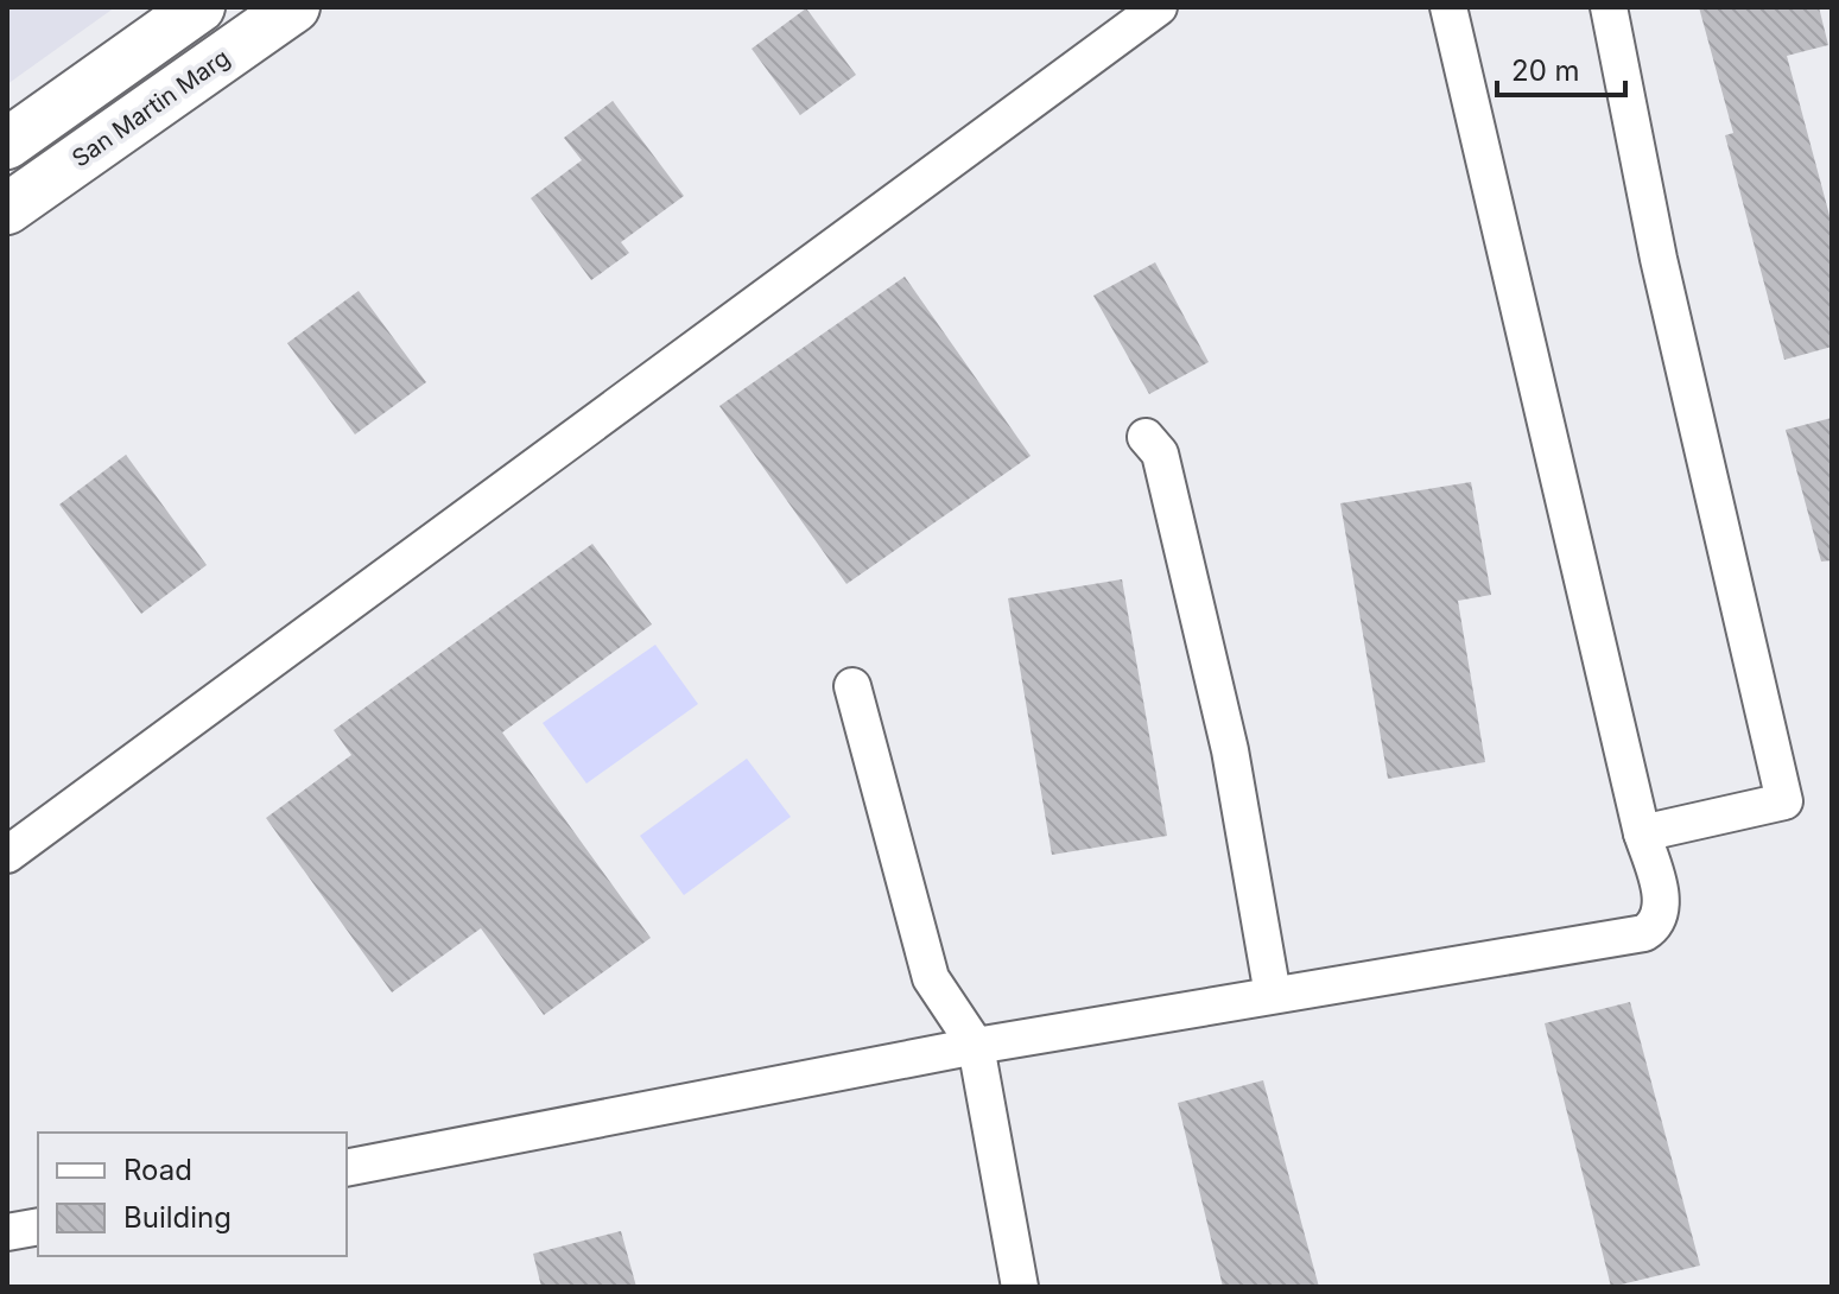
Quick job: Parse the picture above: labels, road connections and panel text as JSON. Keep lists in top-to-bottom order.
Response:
{
  "streets": {
    "street": ["San Martin Marg"]
  },
  "legend": ["Road", "Building"],
  "scale_bar": "20 m"
}
